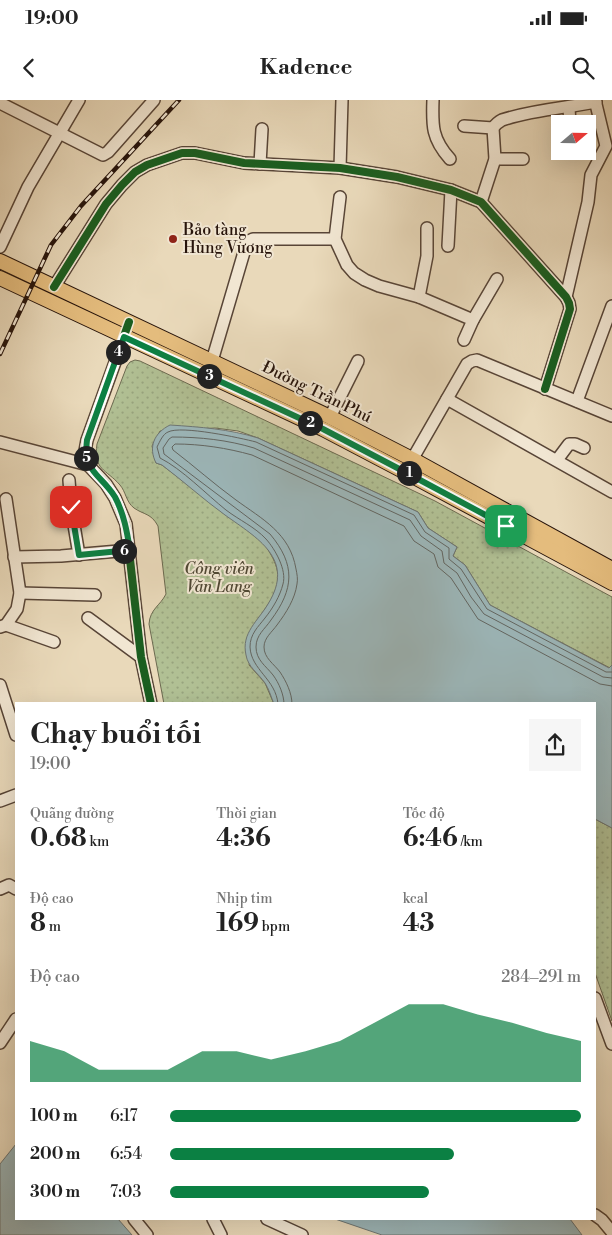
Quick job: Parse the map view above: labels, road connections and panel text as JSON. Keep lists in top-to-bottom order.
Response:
{
  "streets": {
    "main road": ["Đường Trần Phú"]
  },
  "parks": ["Công viên Văn Lang"],
  "places": ["Bảo tàng Hùng Vương"],
  "north": "right",
  "page": {
    "status": "19:00",
    "header": "Kadence",
    "pins": [
      "4",
      "3",
      "2",
      "5",
      "1",
      "6"
    ],
    "heading": ["Chạy buổi tối", "19:00"],
    "stats": [
      ["Quãng đường", "0.68 km"],
      ["Thời gian", "4:36"],
      ["Tốc độ", "6:46 /km"],
      ["Độ cao", "8 m"],
      ["Nhịp tim", "169 bpm"],
      ["kcal", "43"]
    ],
    "chart": ["Độ cao", "284–291 m"],
    "list": [
      {
        "name": "100 m",
        "note": "6:17"
      },
      {
        "name": "200 m",
        "note": "6:54"
      },
      {
        "name": "300 m",
        "note": "7:03"
      }
    ]
  }
}
